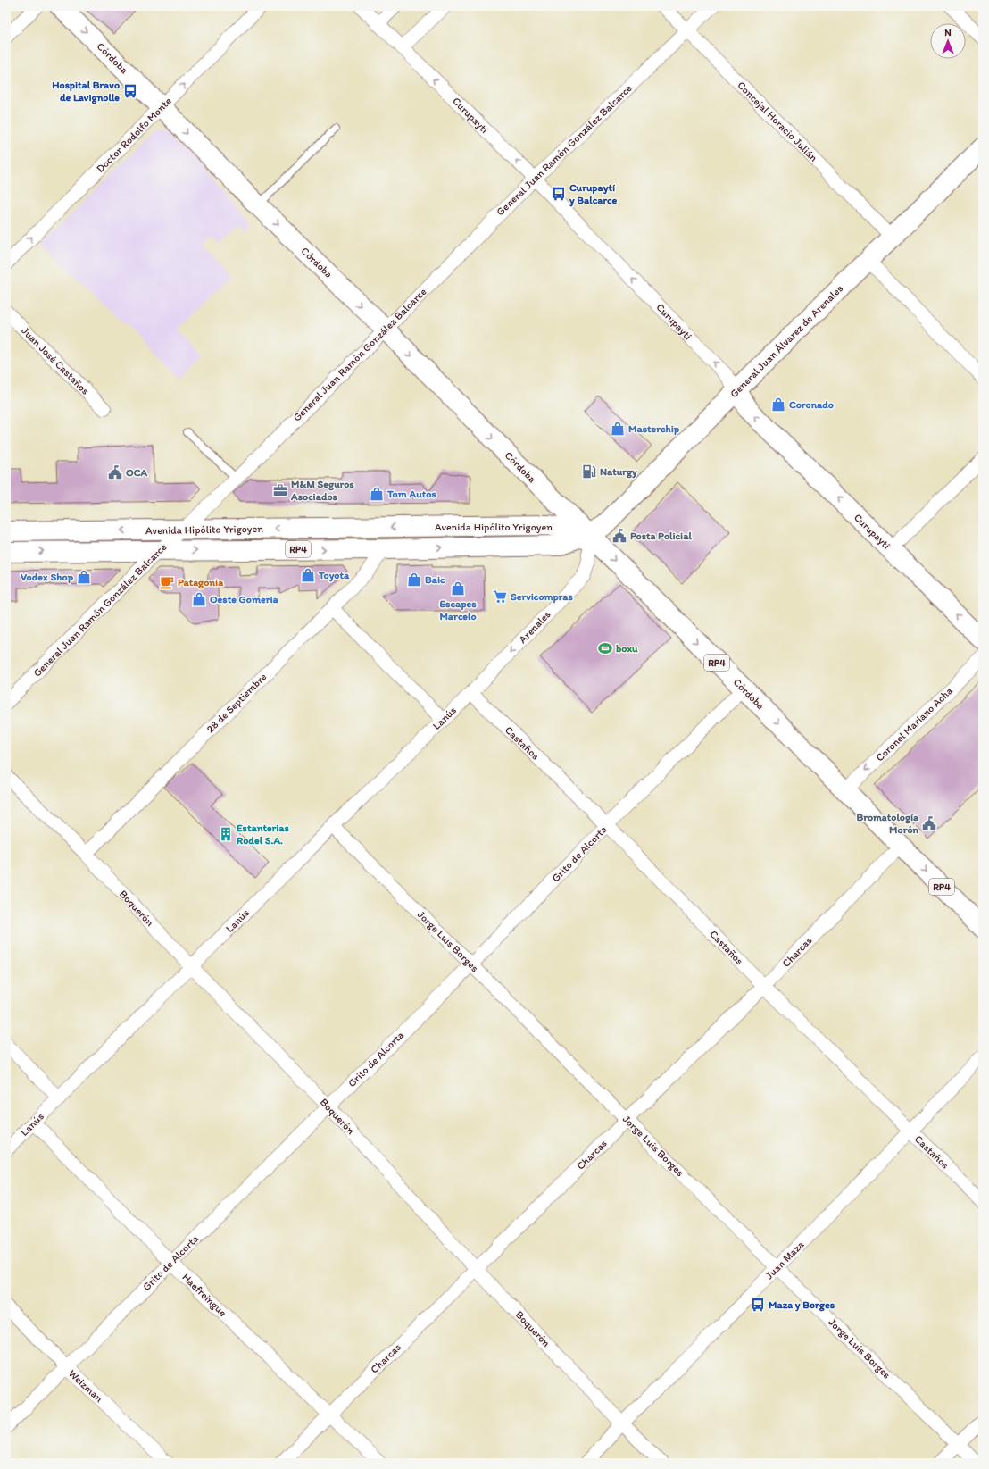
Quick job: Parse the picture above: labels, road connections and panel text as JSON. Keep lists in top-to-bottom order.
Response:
{
  "streets": {
    "main road": [
      "Córdoba",
      "Curupaytí",
      "General Juan Álvarez de Arenales",
      "Avenida Hipólito Yrigoyen",
      "RP4"
    ],
    "street": [
      "Concejal Horacio Julián",
      "Doctor Rodolfo Monte",
      "General Juan Ramón González Balcarce",
      "Juan José Castaños",
      "Arenales",
      "28 de Septiembre",
      "Lanús",
      "Coronel Mariano Acha",
      "Castaños",
      "Grito de Alcorta",
      "Boquerón",
      "Jorge Luis Borges",
      "Charcas",
      "Juan Maza",
      "Haefreingue",
      "Weizman"
    ]
  },
  "crossings": [
    ["Córdoba", "Doctor Rodolfo Monte"],
    ["Córdoba", "General Juan Ramón González Balcarce"],
    ["Córdoba", "General Juan Álvarez de Arenales"],
    ["Córdoba", "Avenida Hipólito Yrigoyen"],
    ["Córdoba", "Arenales"],
    ["Córdoba", "Coronel Mariano Acha"],
    ["Córdoba", "Grito de Alcorta"],
    ["Córdoba", "Charcas"],
    ["Curupaytí", "General Juan Ramón González Balcarce"],
    ["Curupaytí", "General Juan Álvarez de Arenales"],
    ["Concejal Horacio Julián", "General Juan Ramón González Balcarce"],
    ["Concejal Horacio Julián", "General Juan Álvarez de Arenales"],
    ["General Juan Ramón González Balcarce", "Avenida Hipólito Yrigoyen"],
    ["General Juan Álvarez de Arenales", "Avenida Hipólito Yrigoyen"],
    ["General Juan Álvarez de Arenales", "Arenales"],
    ["Avenida Hipólito Yrigoyen", "Arenales"],
    ["Avenida Hipólito Yrigoyen", "28 de Septiembre"],
    ["Arenales", "Lanús"],
    ["Arenales", "Castaños"],
    ["28 de Septiembre", "Boquerón"],
    ["Lanús", "Castaños"],
    ["Lanús", "Boquerón"],
    ["Lanús", "Jorge Luis Borges"],
    ["Lanús", "Haefreingue"],
    ["Castaños", "Grito de Alcorta"],
    ["Castaños", "Charcas"],
    ["Castaños", "Juan Maza"],
    ["Grito de Alcorta", "Boquerón"],
    ["Grito de Alcorta", "Jorge Luis Borges"],
    ["Grito de Alcorta", "Haefreingue"],
    ["Grito de Alcorta", "Weizman"],
    ["Boquerón", "Charcas"],
    ["Boquerón", "Juan Maza"],
    ["Jorge Luis Borges", "Charcas"],
    ["Jorge Luis Borges", "Juan Maza"],
    ["Charcas", "Haefreingue"]
  ],
  "one_way": [
    "Córdoba",
    "Curupaytí",
    "Doctor Rodolfo Monte",
    "Arenales",
    "Coronel Mariano Acha"
  ],
  "places": {
    "bus stop": ["Hospital Bravo de Lavignolle", "Curupaytí y Balcarce", "Maza y Borges"],
    "shop": [
      "Coronado",
      "Masterchip",
      "Tom Autos",
      "Toyota",
      "Vodex Shop",
      "Baic",
      "Escapes Marcelo",
      "Oeste Gomeria"
    ],
    "fuel station": ["Naturgy"],
    "public building": ["OCA", "Posta Policial", "Bromatología Morón"],
    "office": ["M&M Seguros Asociados"],
    "cafe": ["Patagonia"],
    "supermarket": ["Servicompras"],
    "sports": ["boxu"],
    "building": ["Estanterias Rodel S.A."]
  },
  "north": "top"
}
